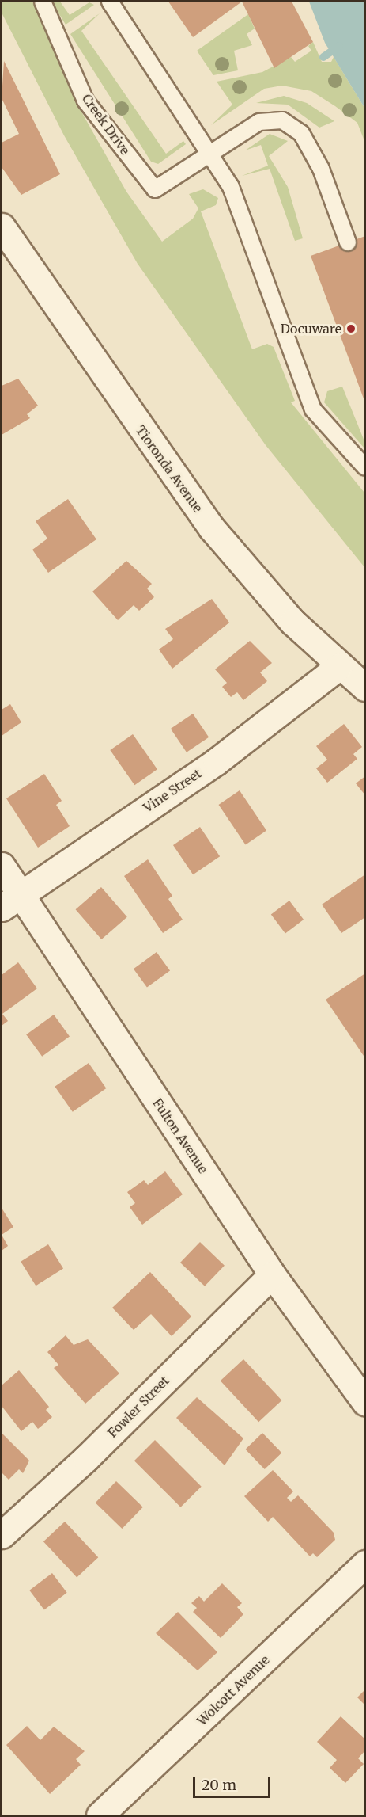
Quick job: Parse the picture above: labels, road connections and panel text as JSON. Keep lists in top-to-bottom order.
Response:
{
  "streets": {
    "street": [
      "Tioronda Avenue",
      "Vine Street",
      "Fulton Avenue",
      "Fowler Street",
      "Wolcott Avenue"
    ],
    "lane": ["Creek Drive"]
  },
  "crossings": [
    ["Tioronda Avenue", "Vine Street"],
    ["Vine Street", "Fulton Avenue"],
    ["Fulton Avenue", "Fowler Street"]
  ],
  "places": ["Docuware"],
  "scale_bar": "20 m"
}
